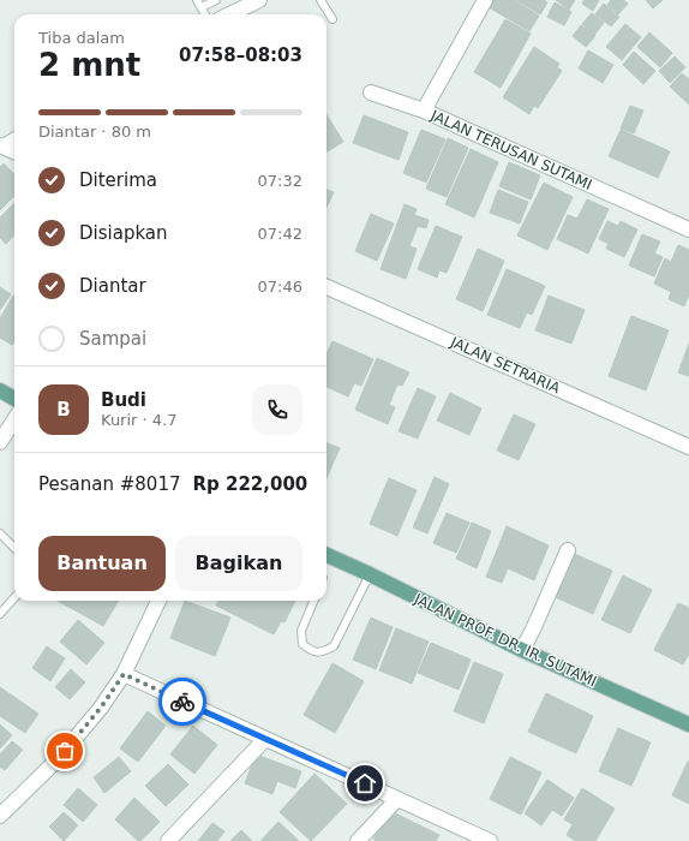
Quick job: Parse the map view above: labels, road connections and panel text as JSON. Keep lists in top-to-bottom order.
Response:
{
  "streets": {
    "main road": ["JALAN PROF. DR. IR. SUTAMI"],
    "street": ["JALAN TERUSAN SUTAMI", "JALAN SETRARIA"]
  },
  "page": {
    "heading": ["2 mnt", "Tiba dalam", "07:58–08:03"],
    "panel": [
      "Budi",
      "Kurir · 4.7",
      "Pesanan #8017",
      "Rp 222,000"
    ],
    "bar": "Diantar · 80 m",
    "list": [
      ["Diterima", "07:32"],
      ["Disiapkan", "07:42"],
      ["Diantar", "07:46"],
      "Sampai"
    ],
    "round": "B",
    "buttons": ["Bantuan", "Bagikan"]
  }
}
